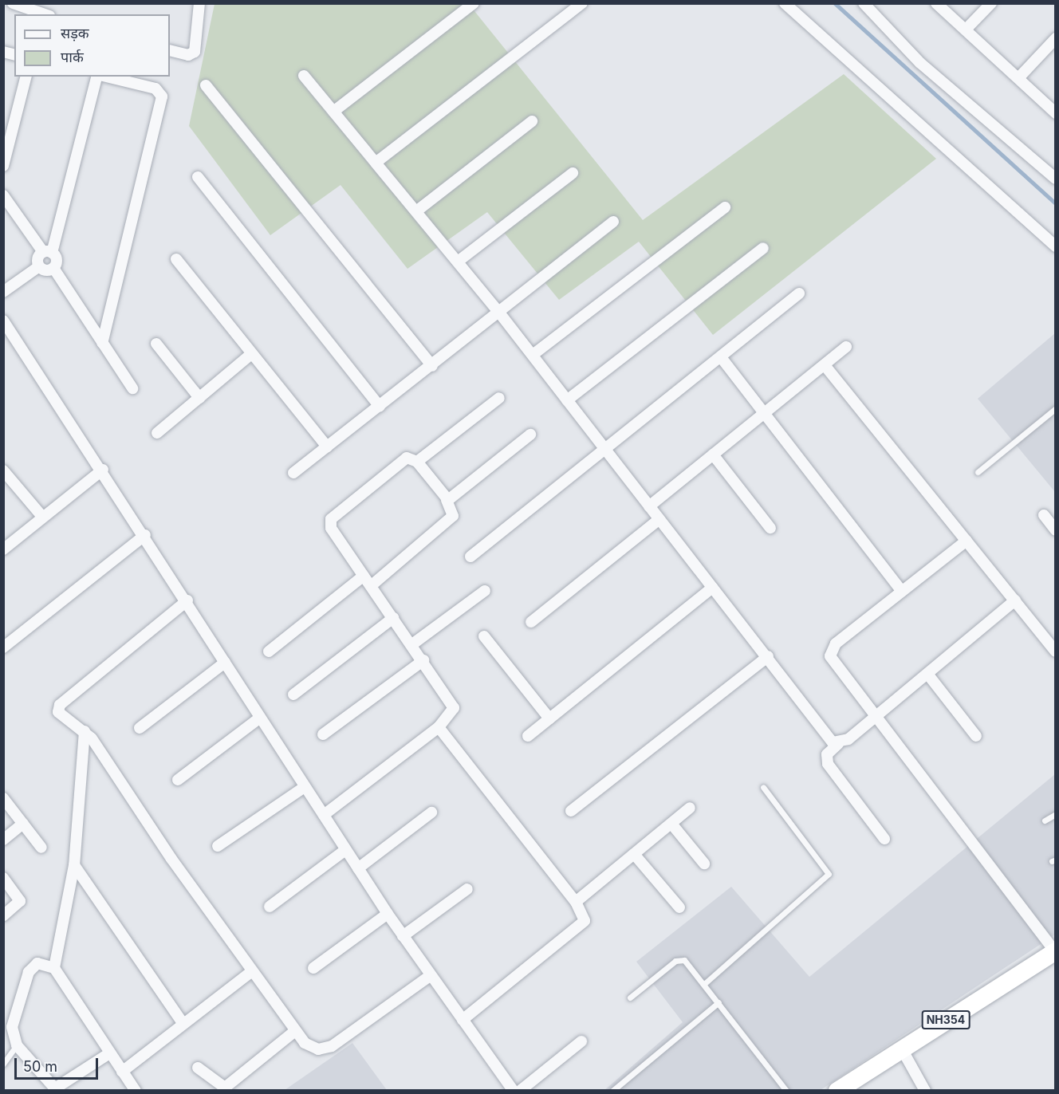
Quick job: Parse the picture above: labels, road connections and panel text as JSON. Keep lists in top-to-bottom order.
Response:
{
  "streets": {
    "highway": ["NH354"]
  },
  "legend": ["सड़क", "पार्क"],
  "scale_bar": "50 m"
}
